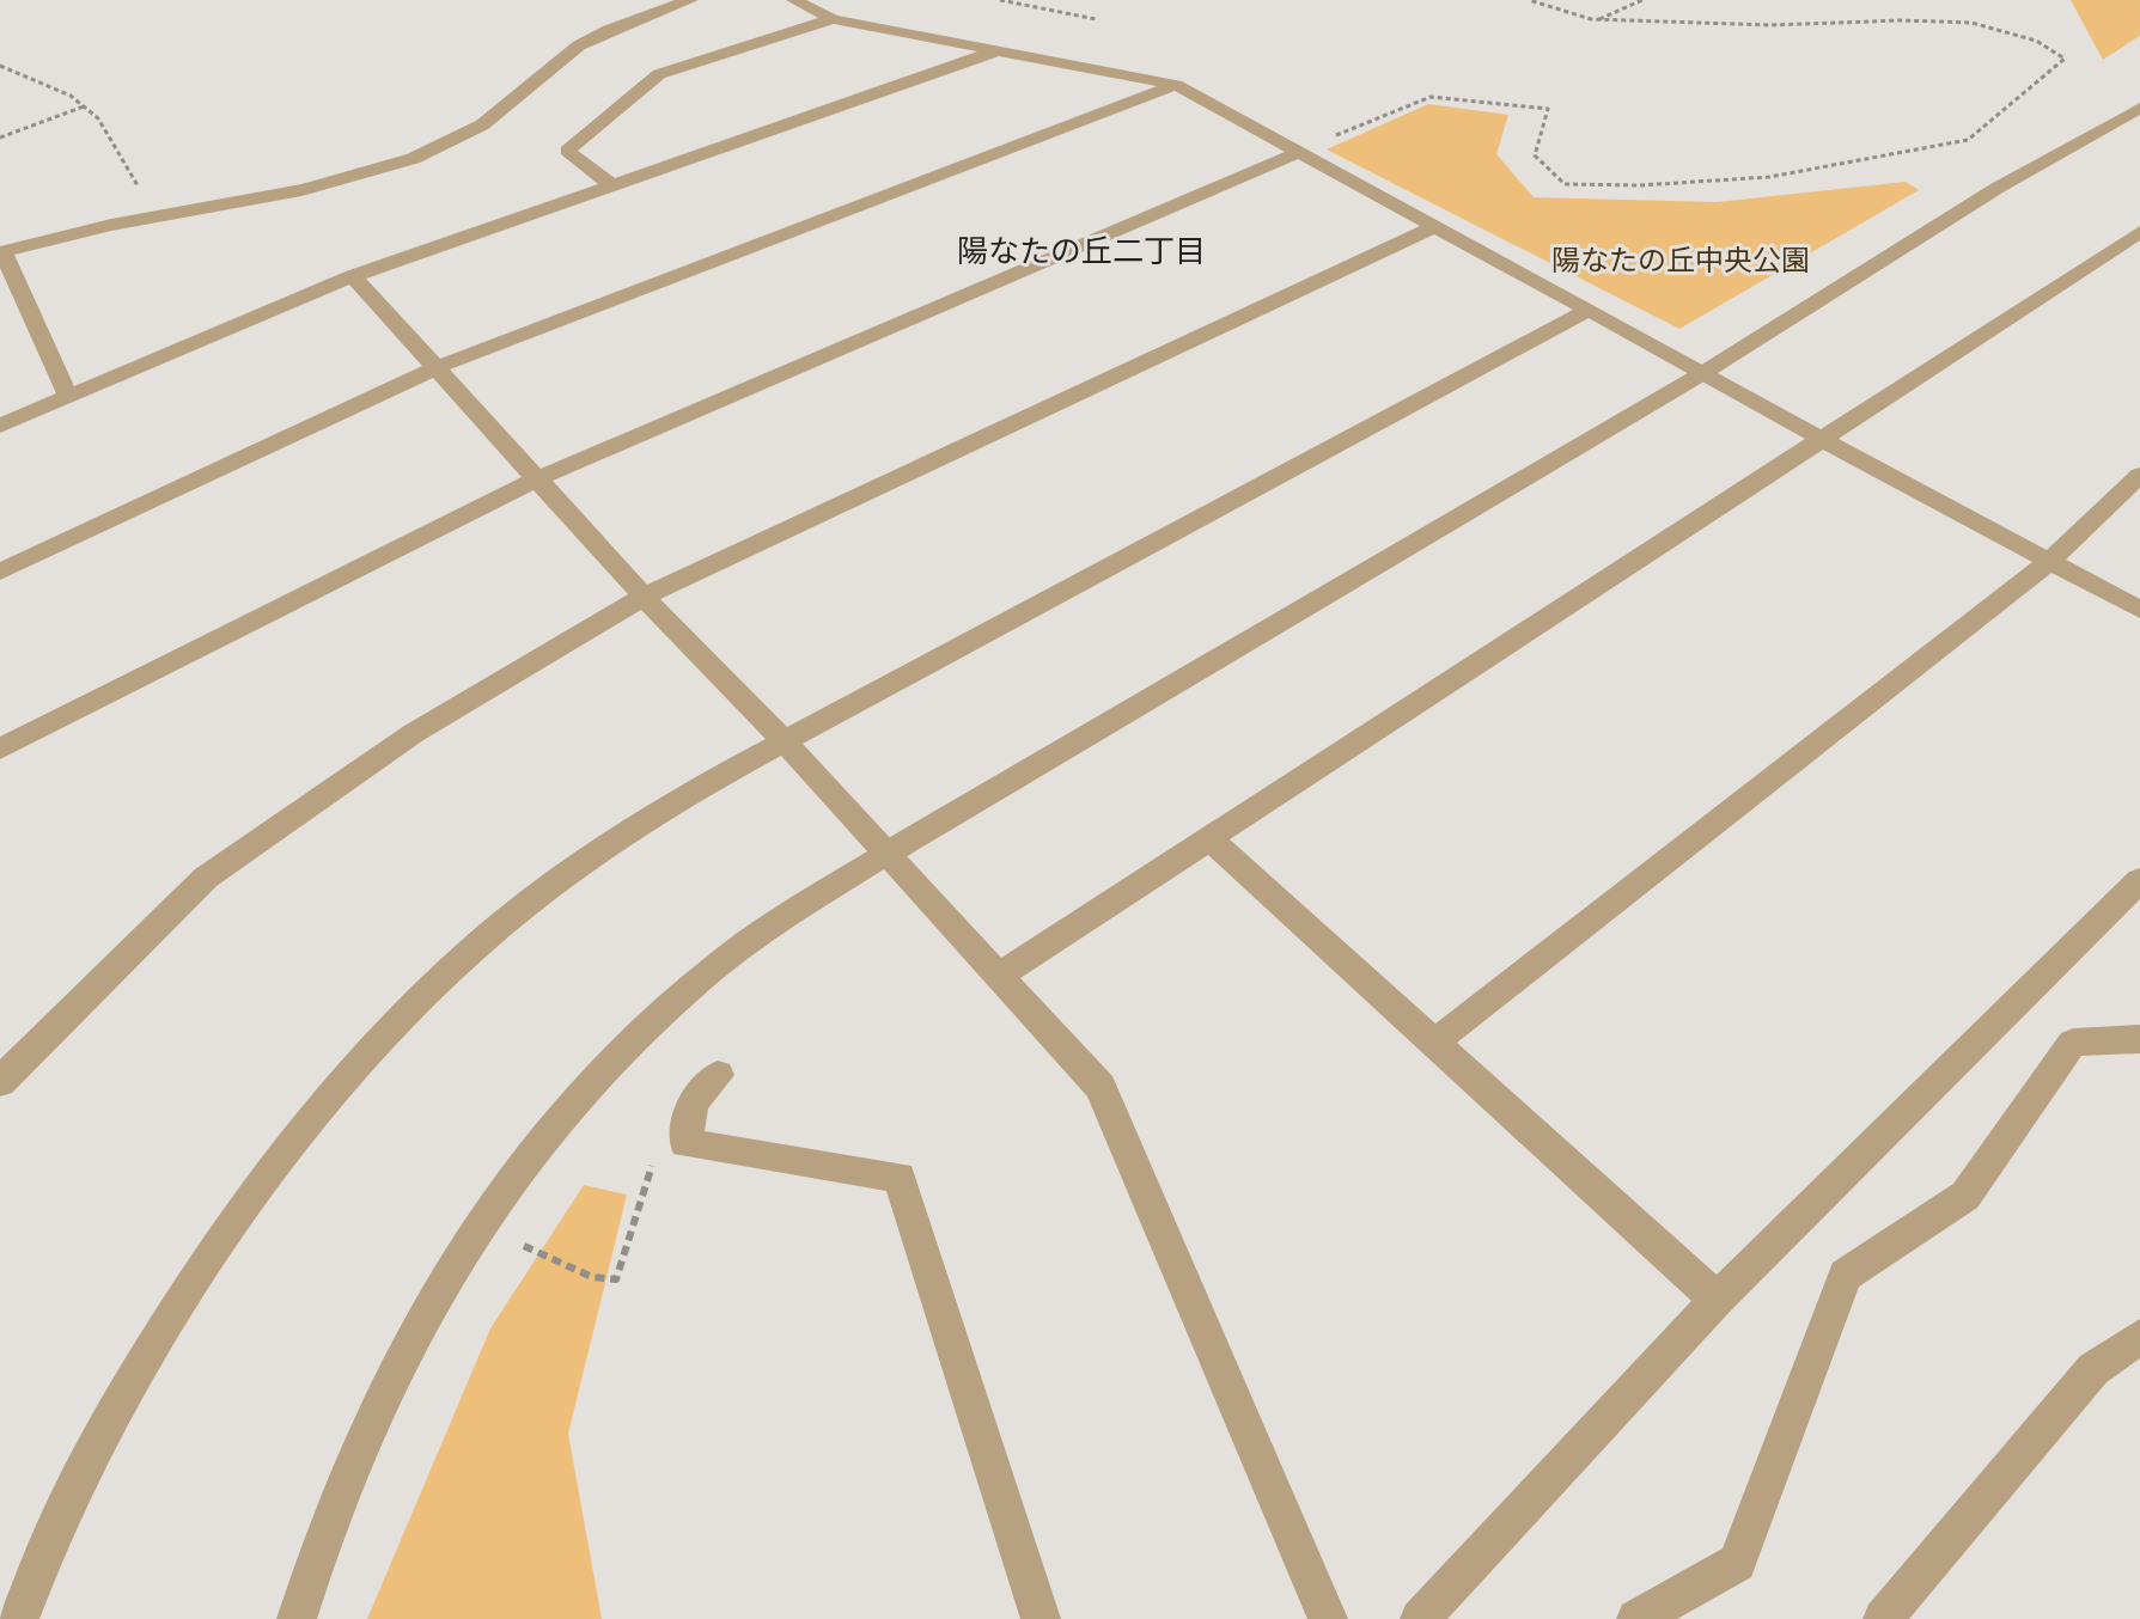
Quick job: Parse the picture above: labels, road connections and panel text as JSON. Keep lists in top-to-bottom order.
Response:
{
  "districts": ["陽なたの丘二丁目"],
  "parks": ["陽なたの丘中央公園"]
}
